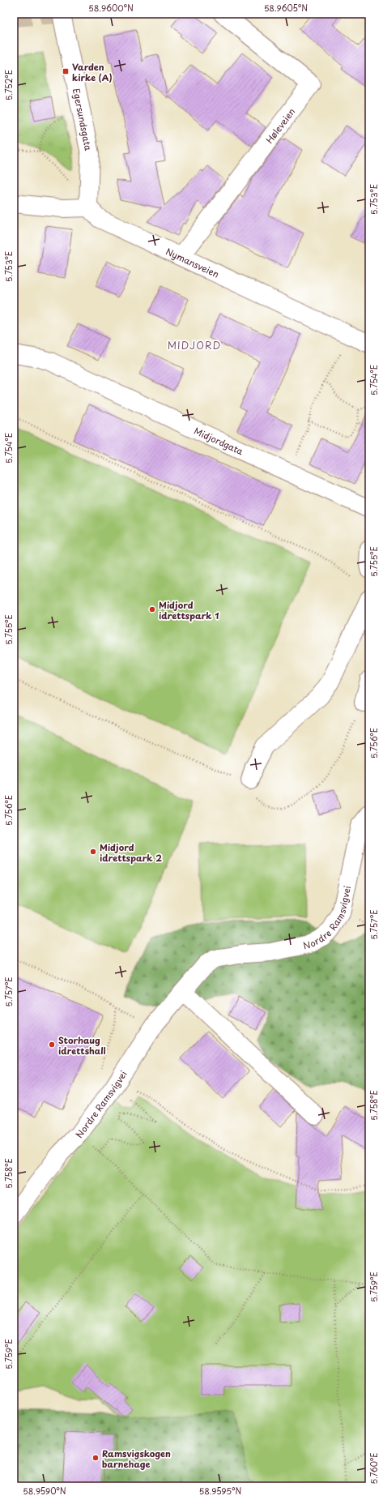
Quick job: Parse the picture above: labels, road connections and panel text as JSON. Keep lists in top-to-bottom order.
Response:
{
  "streets": {
    "street": [
      "Egersundsgata",
      "Høleveien",
      "Nymansveien",
      "Midjordgata",
      "Nordre Ramsvigvei"
    ]
  },
  "crossings": [
    ["Egersundsgata", "Nymansveien"],
    ["Høleveien", "Nymansveien"]
  ],
  "districts": ["MIDJORD"],
  "places": {
    "transit": ["Varden kirke (A)"],
    "other": [
      "Midjord idrettspark 1",
      "Midjord idrettspark 2",
      "Storhaug idrettshall",
      "Ramsvigskogen barnehage"
    ]
  },
  "coordinates": [
    "58.9600°N",
    "58.9605°N",
    "5.752°E",
    "5.753°E",
    "5.754°E",
    "5.755°E",
    "5.756°E",
    "5.757°E",
    "5.758°E",
    "5.759°E",
    "5.760°E",
    "58.9590°N",
    "58.9595°N"
  ]
}
